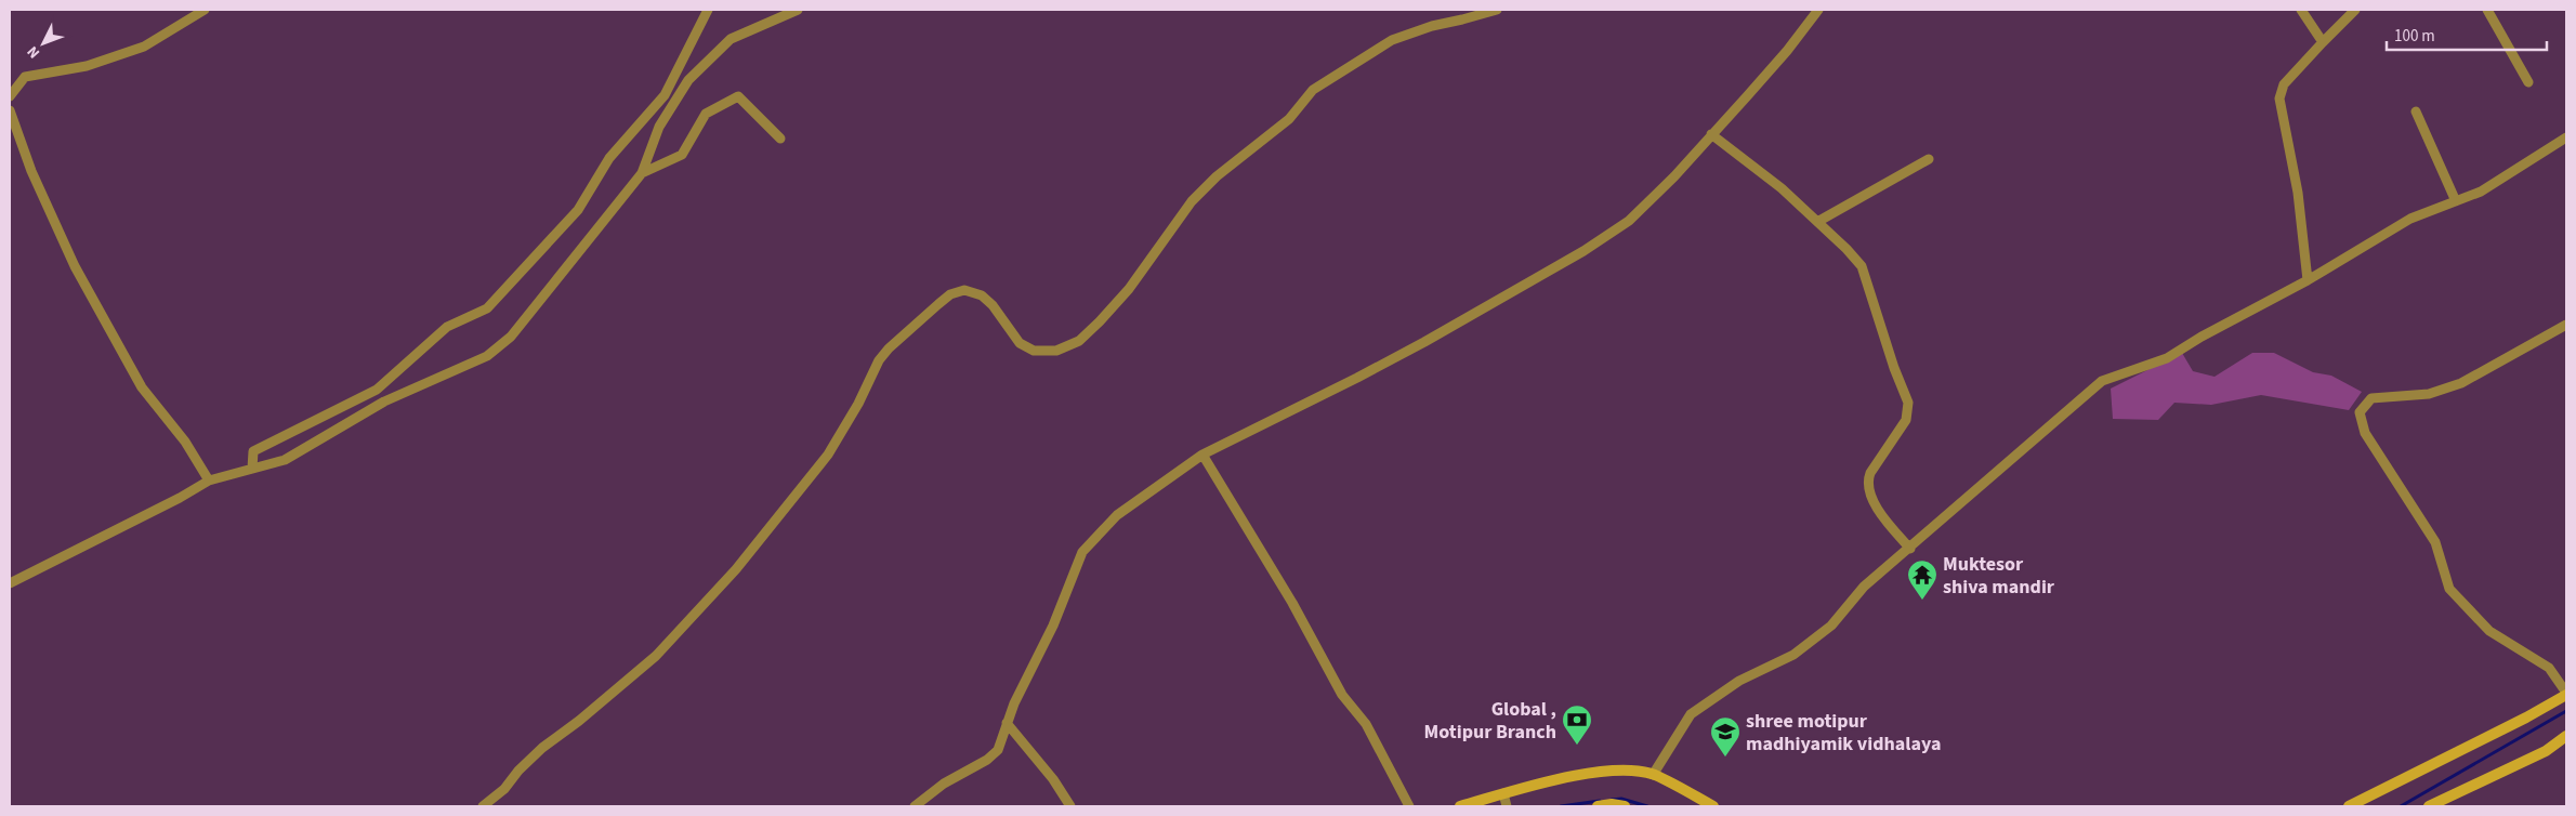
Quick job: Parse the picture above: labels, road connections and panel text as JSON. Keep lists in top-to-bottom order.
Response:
{
  "places": {
    "temple": ["Muktesor shiva mandir"],
    "bank": ["Global , Motipur Branch"],
    "school or university": ["shree motipur madhiyamik vidhalaya"]
  },
  "scale_bar": "100 m",
  "north": "bottom left"
}
